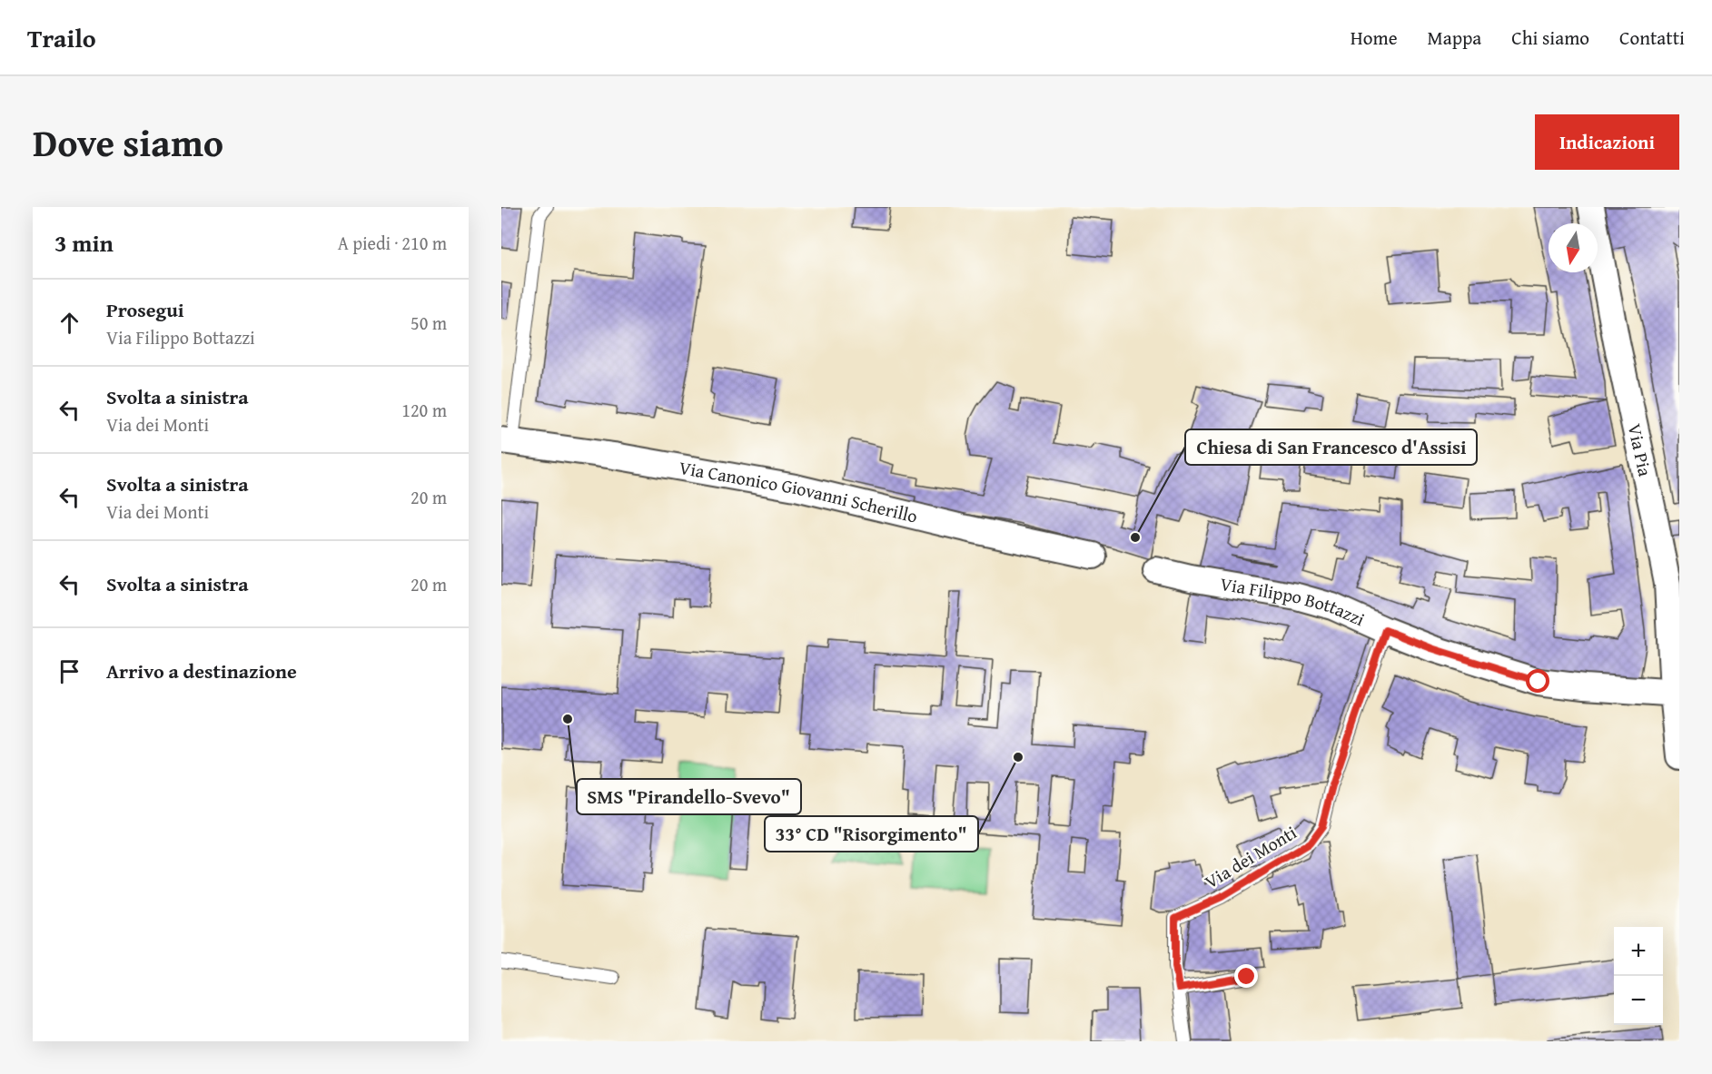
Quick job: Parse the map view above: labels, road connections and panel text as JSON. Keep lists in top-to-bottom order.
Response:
{
  "streets": {
    "street": ["Via Pia", "Via Canonico Giovanni Scherillo", "Via Filippo Bottazzi"],
    "lane": ["Via dei Monti"]
  },
  "crossings": [
    ["Via Pia", "Via Filippo Bottazzi"],
    ["Via Filippo Bottazzi", "Via dei Monti"]
  ],
  "places": ["Chiesa di San Francesco d'Assisi", "SMS \"Pirandello-Svevo\"", "33° CD \"Risorgimento\""],
  "north": "bottom",
  "page": {
    "header": "Trailo",
    "nav": [
      "Home",
      "Mappa",
      "Chi siamo",
      "Contatti"
    ],
    "title": "Dove siamo",
    "buttons": "Indicazioni",
    "heading": ["3 min", "A piedi · 210 m"],
    "list": [
      ["Prosegui", "Via Filippo Bottazzi", "50 m"],
      ["Svolta a sinistra", "Via dei Monti", "120 m"],
      ["Svolta a sinistra", "Via dei Monti", "20 m"],
      ["Svolta a sinistra", "20 m"],
      "Arrivo a destinazione"
    ],
    "map_buttons": ["+", "−"]
  }
}
